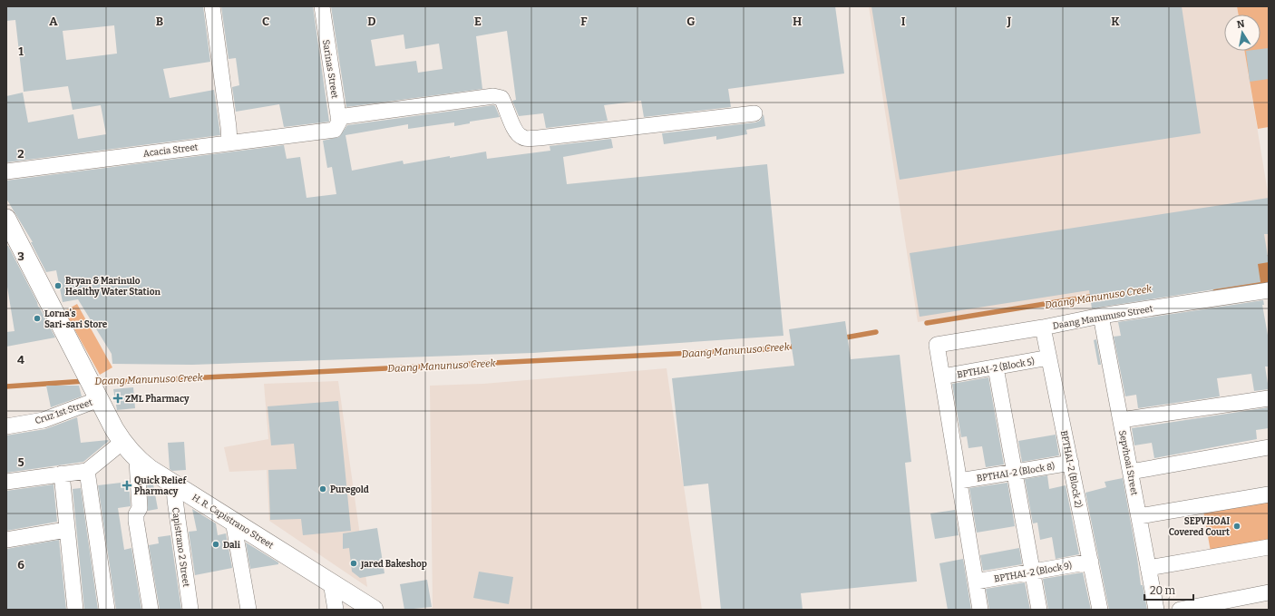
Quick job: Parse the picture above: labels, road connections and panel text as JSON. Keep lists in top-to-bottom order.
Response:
{
  "streets": {
    "street": [
      "Sarinas Street",
      "Acacia Street",
      "Daang Manunuso Street",
      "BPTHAI-2 (Block 5)",
      "Cruz 1st Street",
      "Sepvhoai Street",
      "BPTHAI-2 (Block 2)",
      "BPTHAI-2 (Block 8)",
      "H. R. Capistrano Street",
      "Capistrano 2 Street",
      "BPTHAI-2 (Block 9)"
    ]
  },
  "crossings": [
    ["Sarinas Street", "Acacia Street"],
    ["Daang Manunuso Street", "BPTHAI-2 (Block 5)"],
    ["Daang Manunuso Street", "Sepvhoai Street"],
    ["Daang Manunuso Street", "BPTHAI-2 (Block 2)"],
    ["BPTHAI-2 (Block 5)", "BPTHAI-2 (Block 2)"],
    ["Cruz 1st Street", "H. R. Capistrano Street"],
    ["BPTHAI-2 (Block 2)", "BPTHAI-2 (Block 8)"],
    ["BPTHAI-2 (Block 2)", "BPTHAI-2 (Block 9)"],
    ["H. R. Capistrano Street", "Capistrano 2 Street"]
  ],
  "water": ["Daang Manunuso Creek"],
  "places": {
    "other": [
      "Bryan & Marinulo Healthy Water Station",
      "Lorna's Sari-sari Store",
      "Puregold",
      "SEPVHOAI Covered Court",
      "Dali",
      "Jared Bakeshop"
    ],
    "health": ["ZML Pharmacy", "Quick Relief Pharmacy"]
  },
  "scale_bar": "20 m",
  "north": "top",
  "grid": {
    "columns": [
      "A",
      "B",
      "C",
      "D",
      "E",
      "F",
      "G",
      "H",
      "I",
      "J",
      "K"
    ],
    "rows": [
      "1",
      "2",
      "3",
      "4",
      "5",
      "6"
    ]
  }
}
